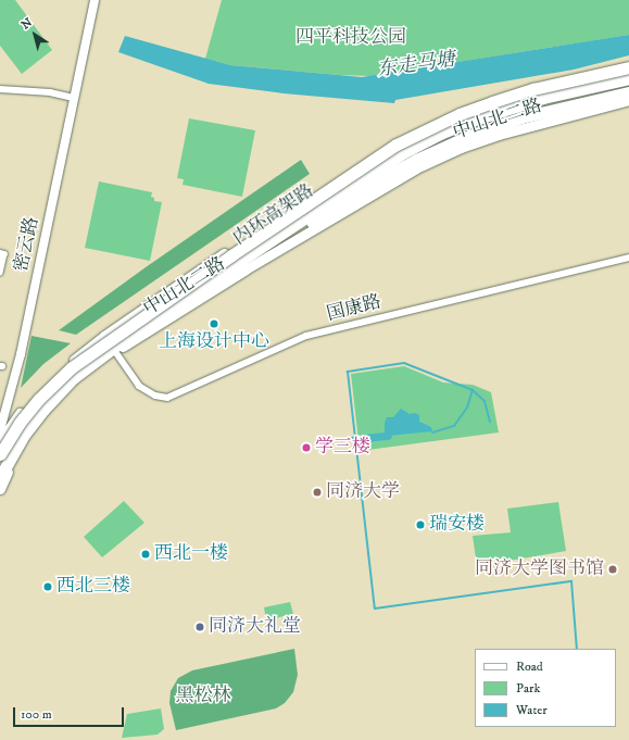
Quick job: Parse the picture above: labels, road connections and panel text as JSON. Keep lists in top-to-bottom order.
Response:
{
  "streets": {
    "highway": ["内环高架路"],
    "main road": ["中山北二路"],
    "street": ["密云路", "国康路"]
  },
  "crossings": [
    ["中山北二路", "内环高架路"],
    ["中山北二路", "国康路"]
  ],
  "water": ["东走马塘"],
  "parks": ["四平科技公园", "黑松林"],
  "places": [
    "上海设计中心",
    "学三楼",
    "同济大学",
    "瑞安楼",
    "西北一楼",
    "同济大学图书馆",
    "西北三楼",
    "同济大礼堂"
  ],
  "legend": ["Road", "Park", "Water"],
  "scale_bar": "100 m",
  "north": "top left"
}
